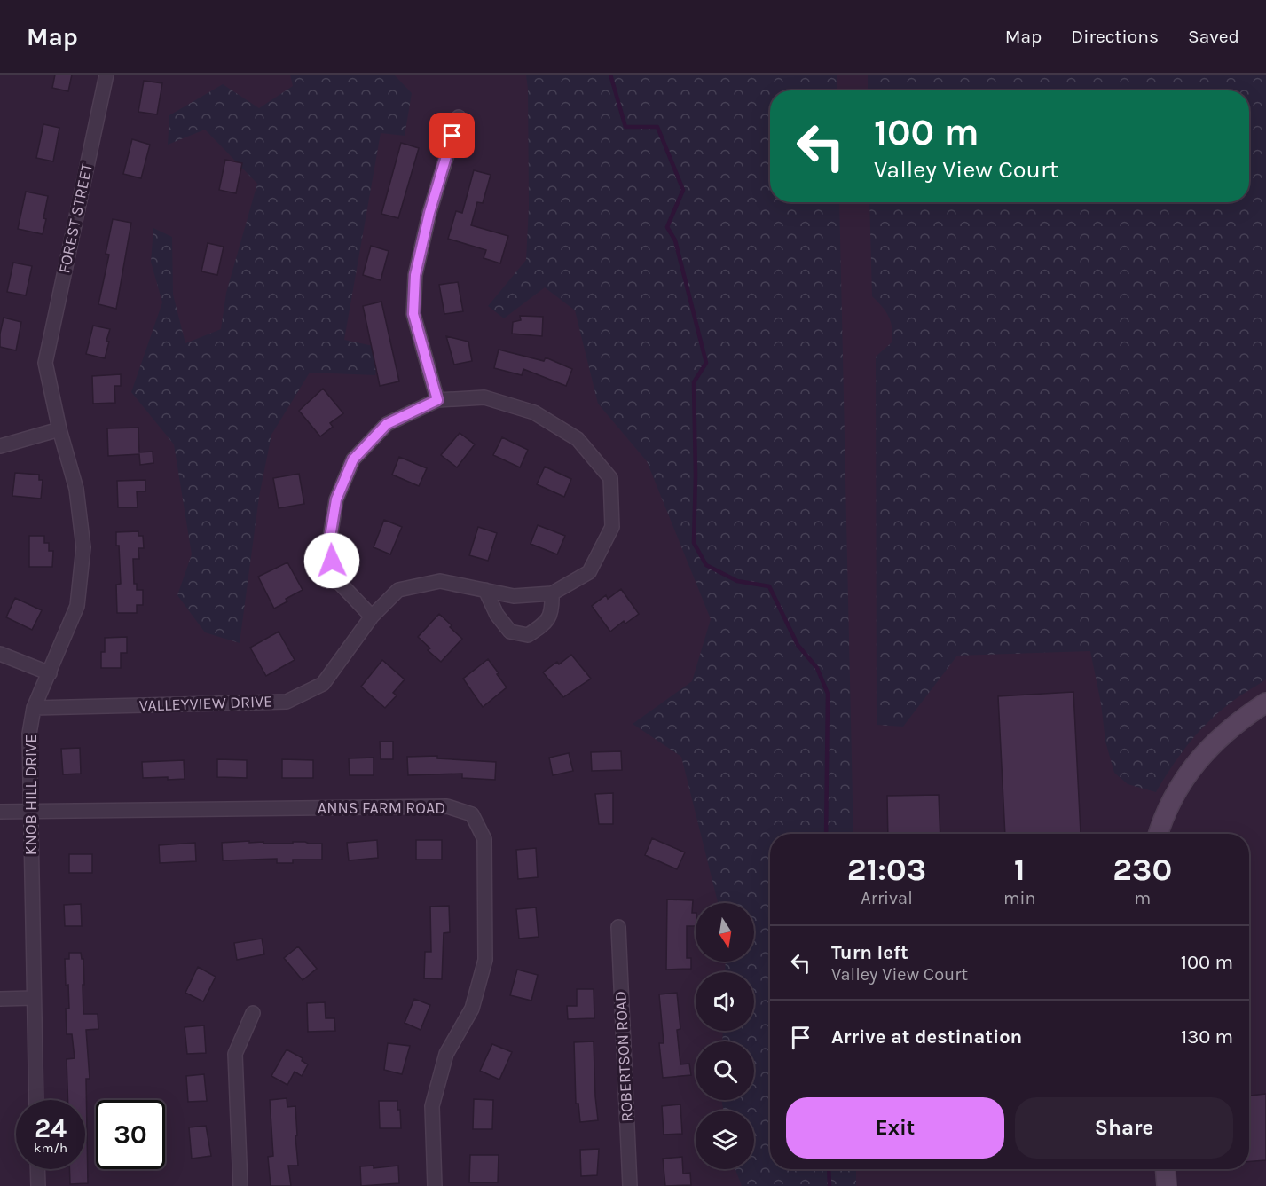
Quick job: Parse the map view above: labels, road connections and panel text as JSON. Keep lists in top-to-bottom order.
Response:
{
  "streets": {
    "street": [
      "FOREST STREET",
      "VALLEYVIEW DRIVE",
      "KNOB HILL DRIVE",
      "ANNS FARM ROAD",
      "ROBERTSON ROAD"
    ]
  },
  "crossings": [
    ["FOREST STREET", "KNOB HILL DRIVE"],
    ["VALLEYVIEW DRIVE", "KNOB HILL DRIVE"],
    ["KNOB HILL DRIVE", "ANNS FARM ROAD"]
  ],
  "north": "bottom",
  "page": {
    "header": "Map",
    "nav": ["Map", "Directions", "Saved"],
    "turn": ["100 m", "Valley View Court"],
    "eta": [
      "21:03",
      "Arrival",
      "1",
      "min",
      "230",
      "m"
    ],
    "list": [
      {
        "name": "Turn left",
        "note": "Valley View Court",
        "value": "100 m"
      },
      {
        "name": "Arrive at destination",
        "value": "130 m"
      }
    ],
    "buttons": ["Exit", "Share"],
    "speed": "24 km/h",
    "limit": "30"
  }
}
